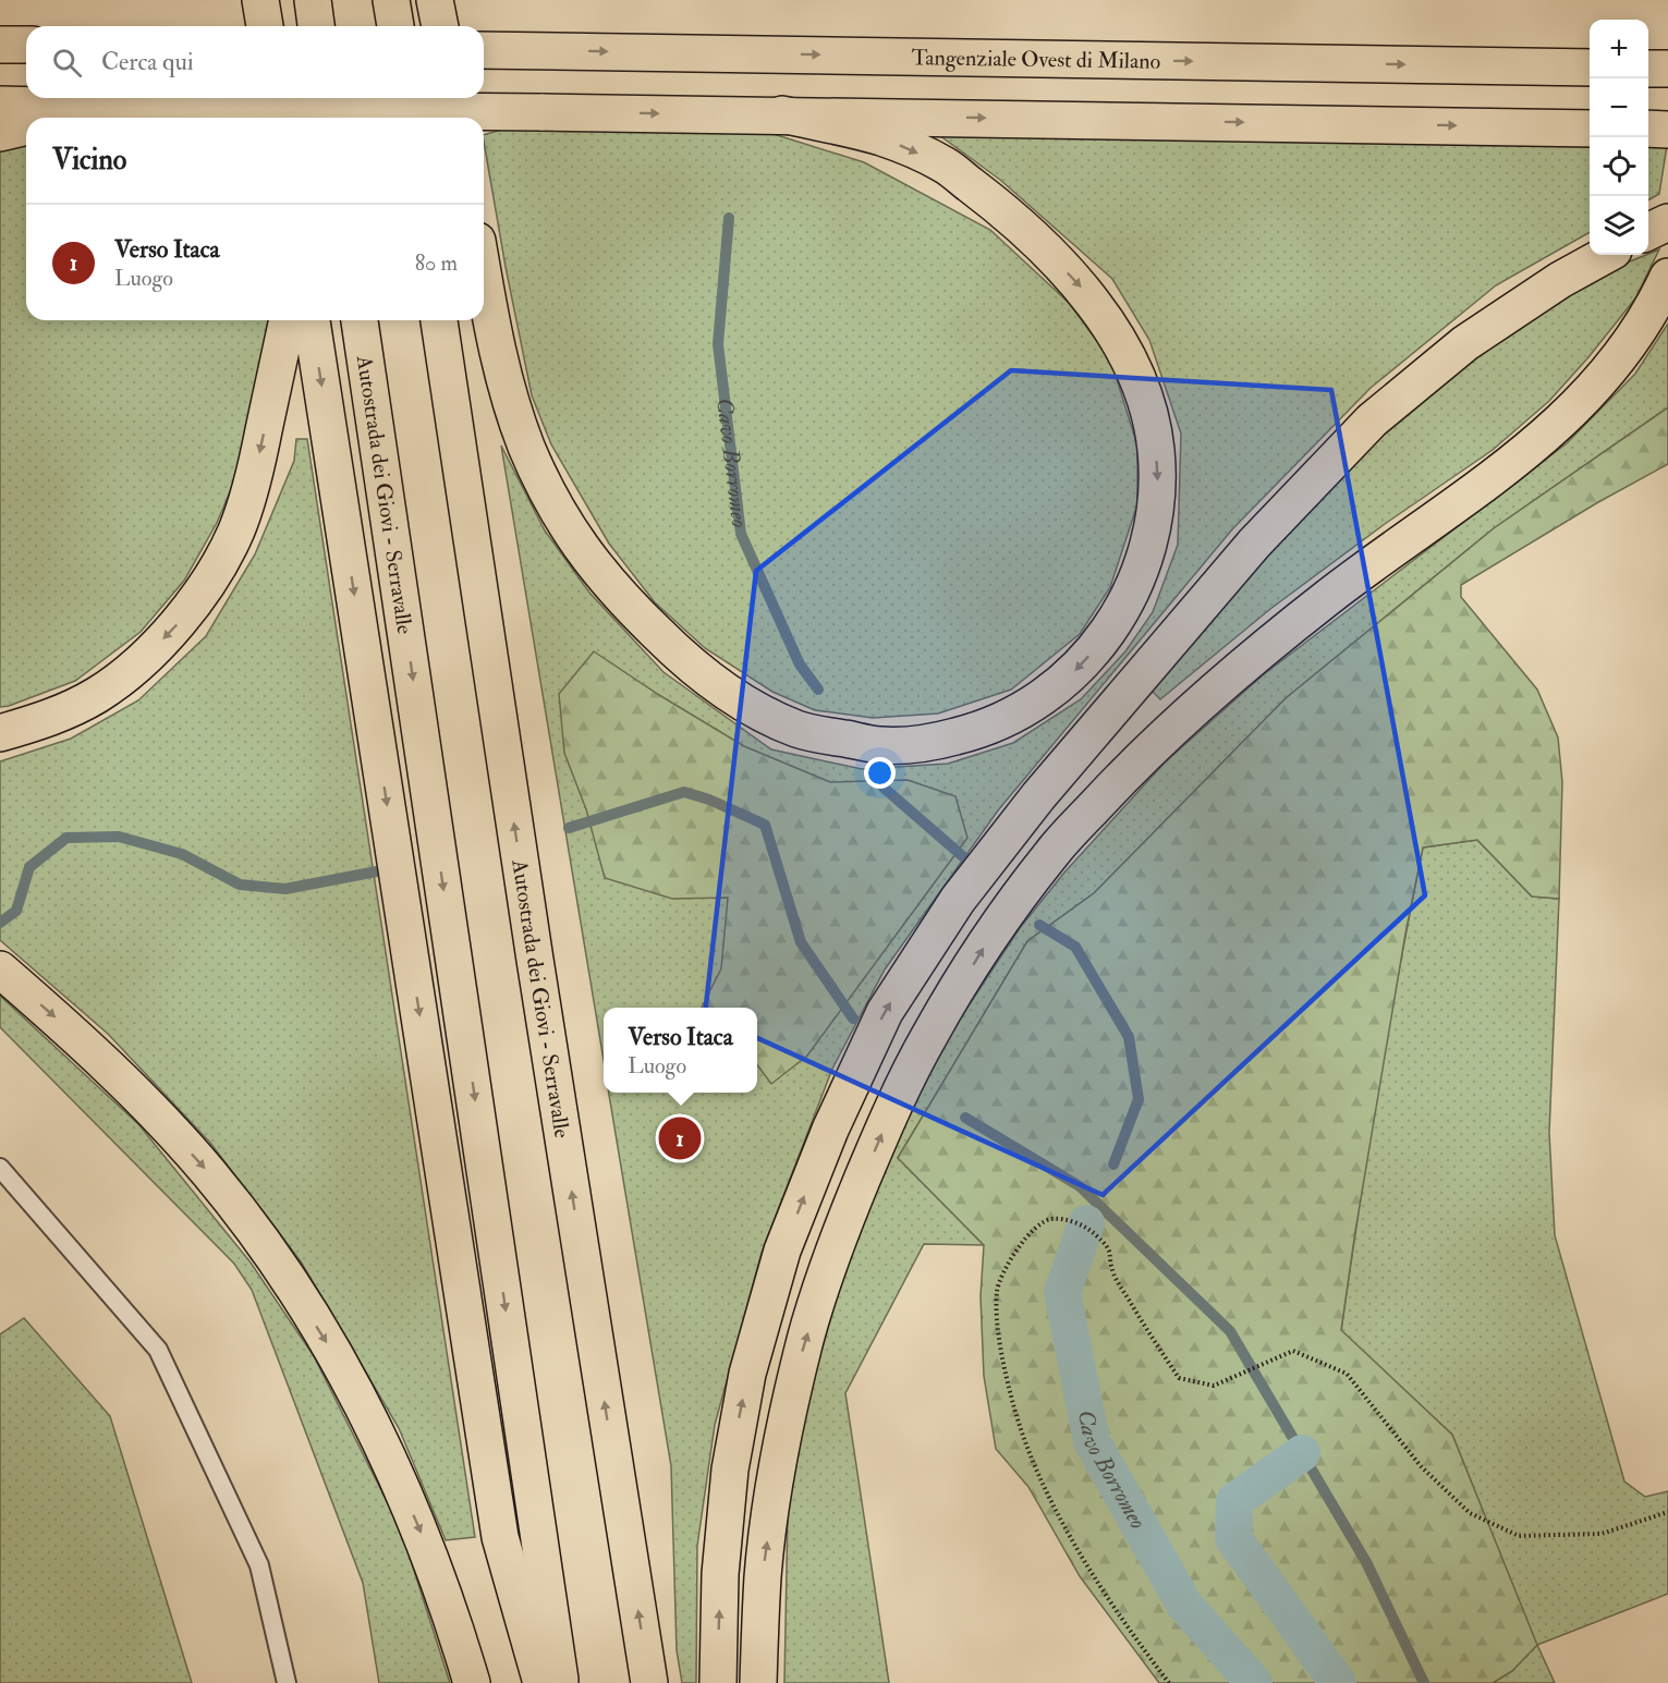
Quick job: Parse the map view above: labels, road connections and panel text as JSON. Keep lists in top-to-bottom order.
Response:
{
  "streets": {
    "highway": ["Tangenziale Ovest di Milano", "Autostrada dei Giovi - Serravalle"]
  },
  "water": ["Cavo Borromeo"],
  "page": {
    "map_buttons": ["+", "−"],
    "search": "Cerca qui",
    "heading": "Vicino",
    "list": [
      {
        "mark": "1",
        "name": "Verso Itaca",
        "note": "Luogo",
        "value": "80 m"
      }
    ],
    "popup": ["Verso Itaca", "Luogo"],
    "pins": "1"
  }
}
